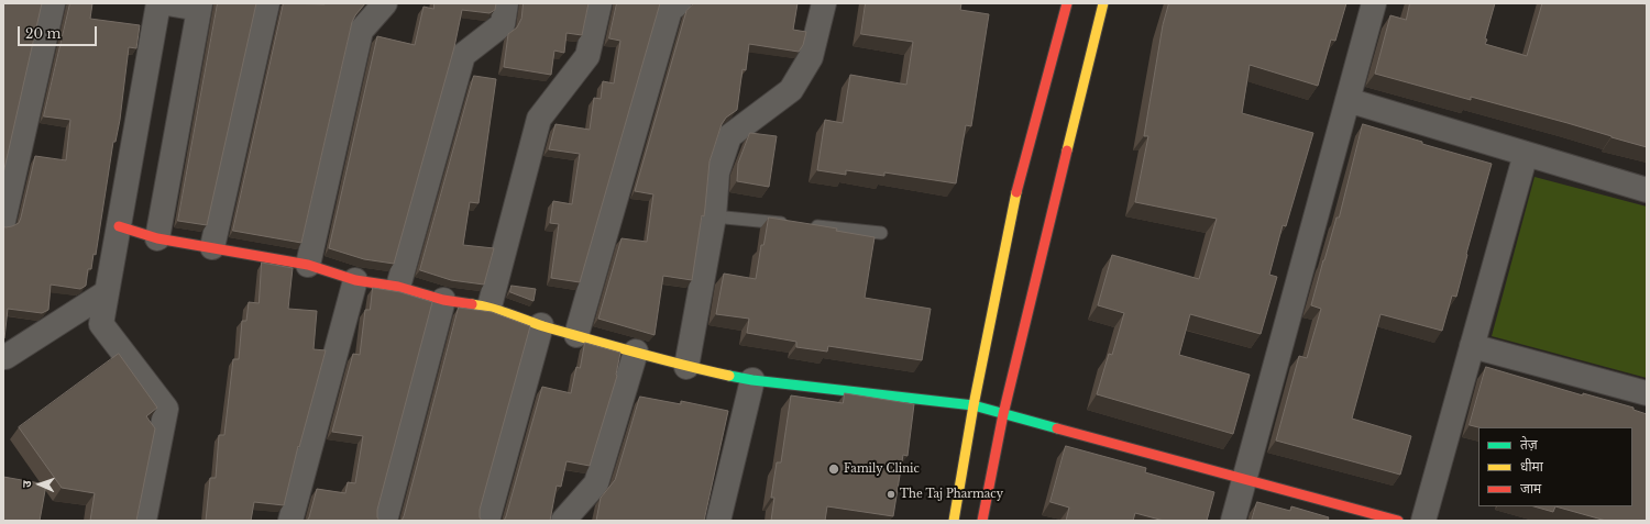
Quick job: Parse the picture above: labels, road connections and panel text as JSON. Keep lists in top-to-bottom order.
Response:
{
  "places": ["Family Clinic", "The Taj Pharmacy"],
  "legend": ["तेज़", "धीमा", "जाम"],
  "scale_bar": "20 m",
  "north": "left"
}
